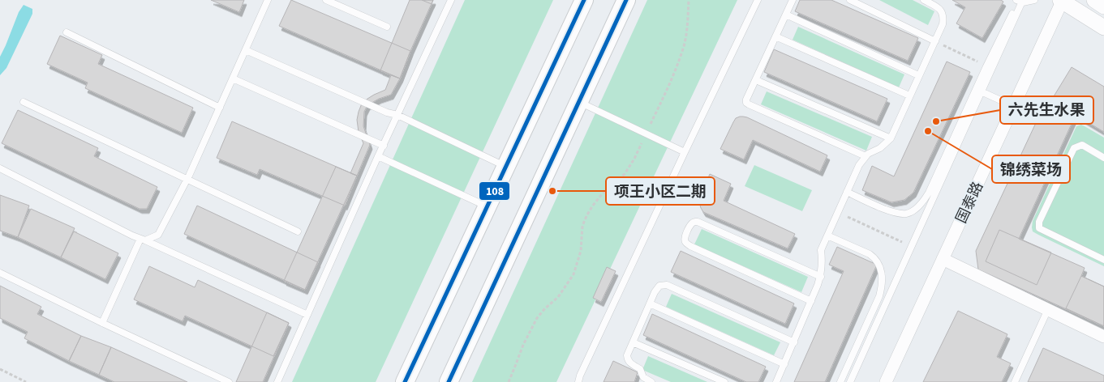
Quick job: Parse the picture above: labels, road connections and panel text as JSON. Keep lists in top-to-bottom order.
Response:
{
  "streets": {
    "street": ["国泰路"]
  },
  "places": ["六先生水果", "锦绣菜场", "项王小区二期"],
  "lines": ["transit line 108"]
}
